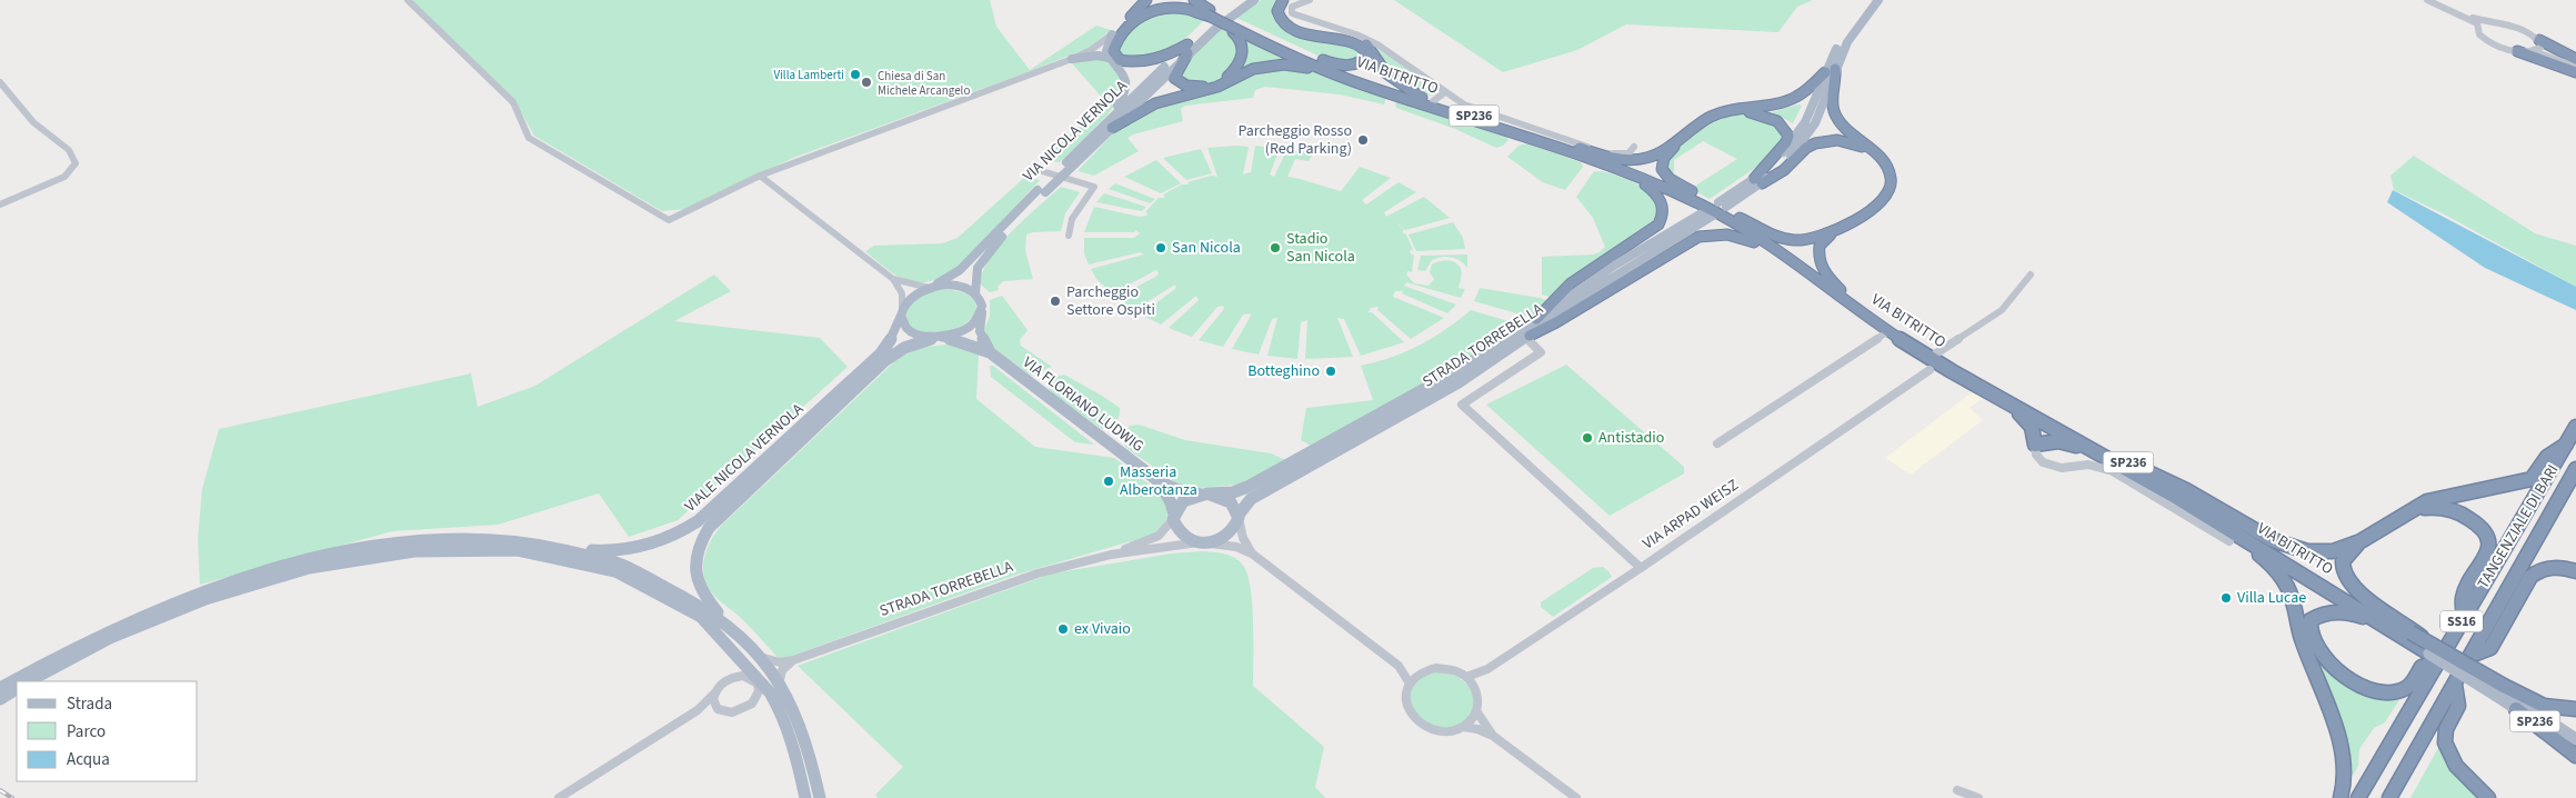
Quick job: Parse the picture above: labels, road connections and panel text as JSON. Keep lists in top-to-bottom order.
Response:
{
  "streets": {
    "highway": [
      "VIA BITRITTO",
      "SP236",
      "TANGENZIALE DI BARI",
      "SS16"
    ],
    "main road": [
      "VIA NICOLA VERNOLA",
      "STRADA TORREBELLA",
      "VIA FLORIANO LUDWIG",
      "VIALE NICOLA VERNOLA"
    ],
    "street": ["VIA ARPAD WEISZ"]
  },
  "crossings": [
    ["VIA BITRITTO", "STRADA TORREBELLA"],
    ["VIA BITRITTO", "TANGENZIALE DI BARI"],
    ["VIA NICOLA VERNOLA", "VIA FLORIANO LUDWIG"],
    ["VIA NICOLA VERNOLA", "VIALE NICOLA VERNOLA"],
    ["VIA FLORIANO LUDWIG", "VIALE NICOLA VERNOLA"]
  ],
  "places": [
    "Villa Lamberti",
    "Chiesa di San Michele Arcangelo",
    "Parcheggio Rosso (Red Parking)",
    "San Nicola",
    "Stadio San Nicola",
    "Parcheggio Settore Ospiti",
    "Botteghino",
    "Antistadio",
    "Masseria Alberotanza",
    "Villa Lucae",
    "ex Vivaio"
  ],
  "legend": ["Strada", "Parco", "Acqua"]
}
